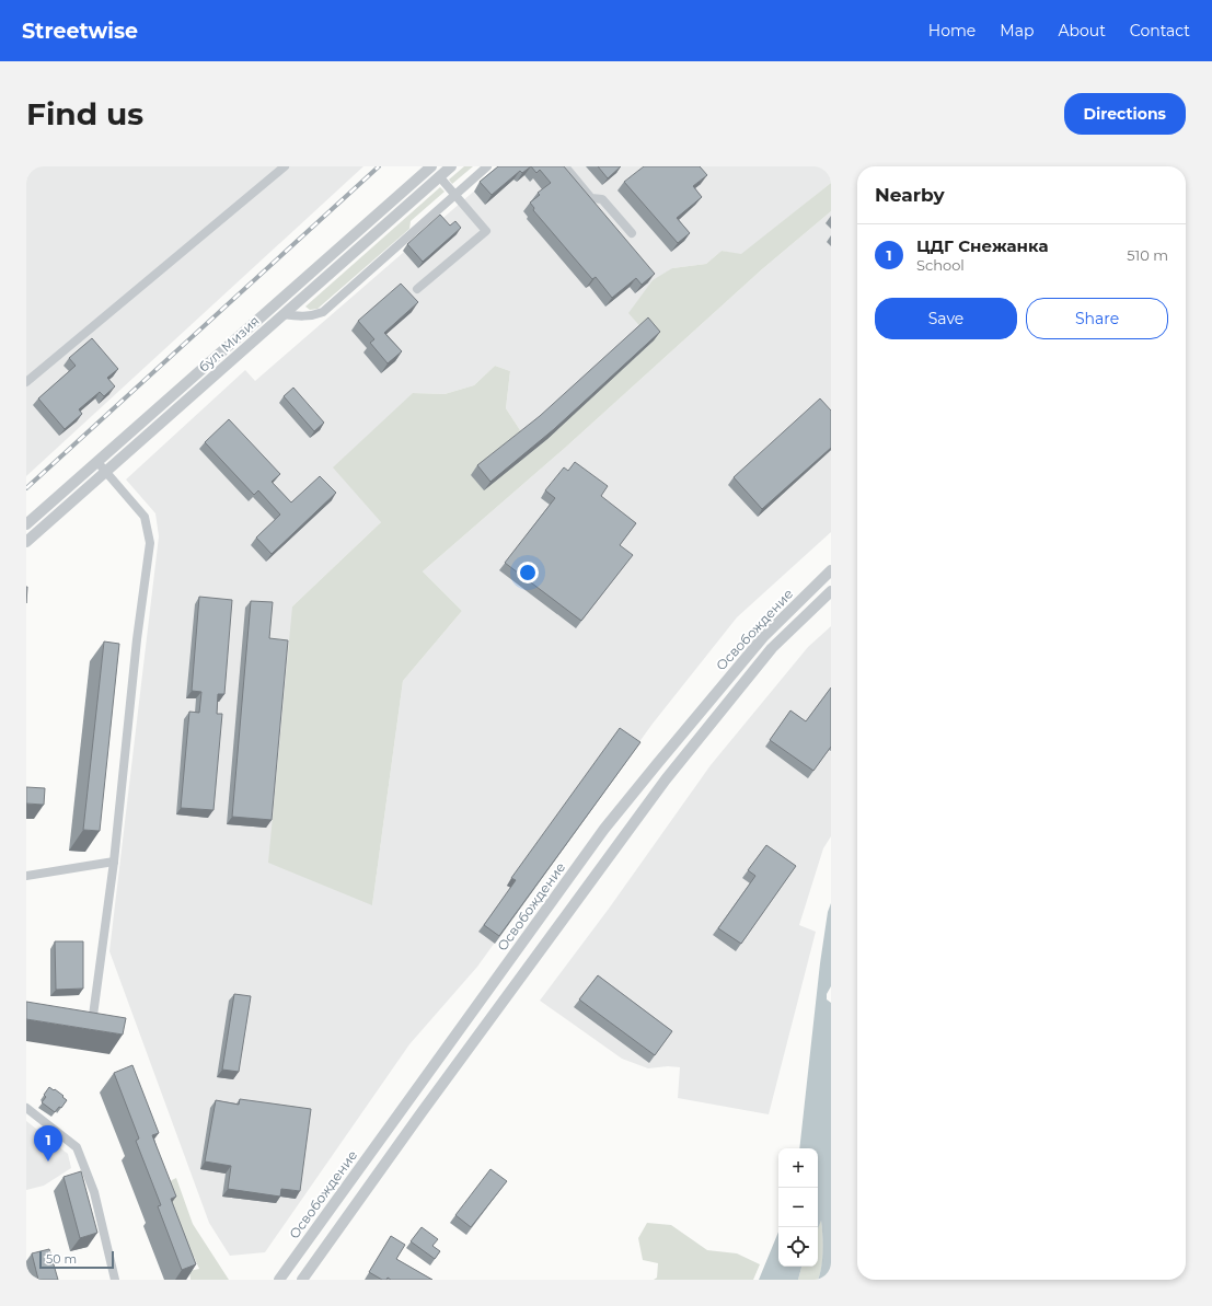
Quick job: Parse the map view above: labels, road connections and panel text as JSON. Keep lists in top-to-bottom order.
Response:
{
  "streets": {
    "street": ["бул. Мизия", "Освобождение"]
  },
  "scale_bar": "50 m",
  "page": {
    "header": "Streetwise",
    "nav": [
      "Home",
      "Map",
      "About",
      "Contact"
    ],
    "buttons": [
      "Directions",
      ["Save", "Share"]
    ],
    "title": "Find us",
    "heading": "Nearby",
    "list": [
      {
        "mark": "1",
        "name": "ЦДГ Снежанка",
        "note": "School",
        "value": "510 m"
      }
    ],
    "pins": "1",
    "map_buttons": ["+", "−"],
    "scale": "50 m"
  }
}
